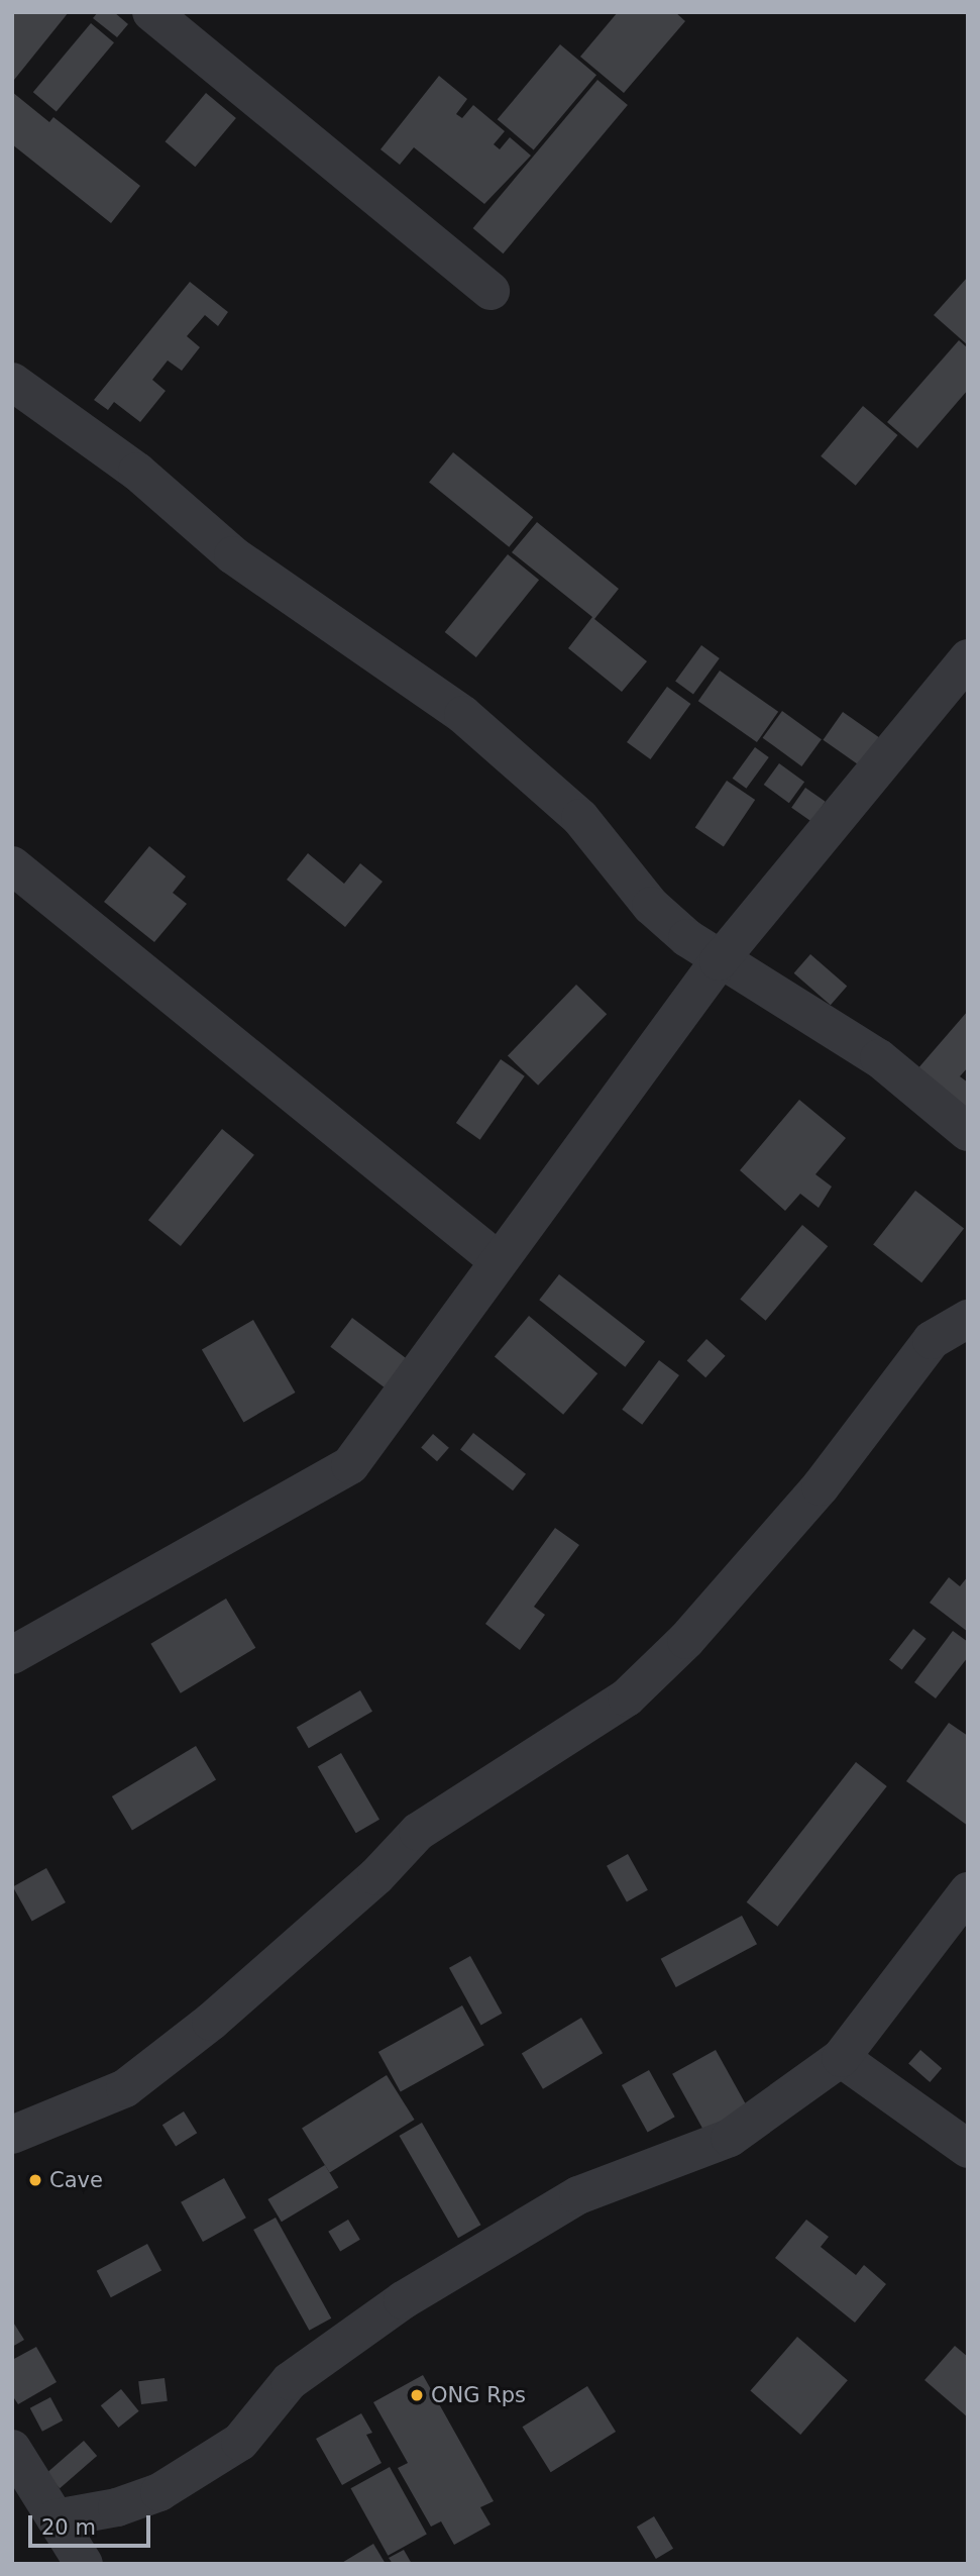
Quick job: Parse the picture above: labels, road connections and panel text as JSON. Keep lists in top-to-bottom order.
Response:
{
  "places": ["Cave", "ONG Rps"],
  "scale_bar": "20 m"
}
